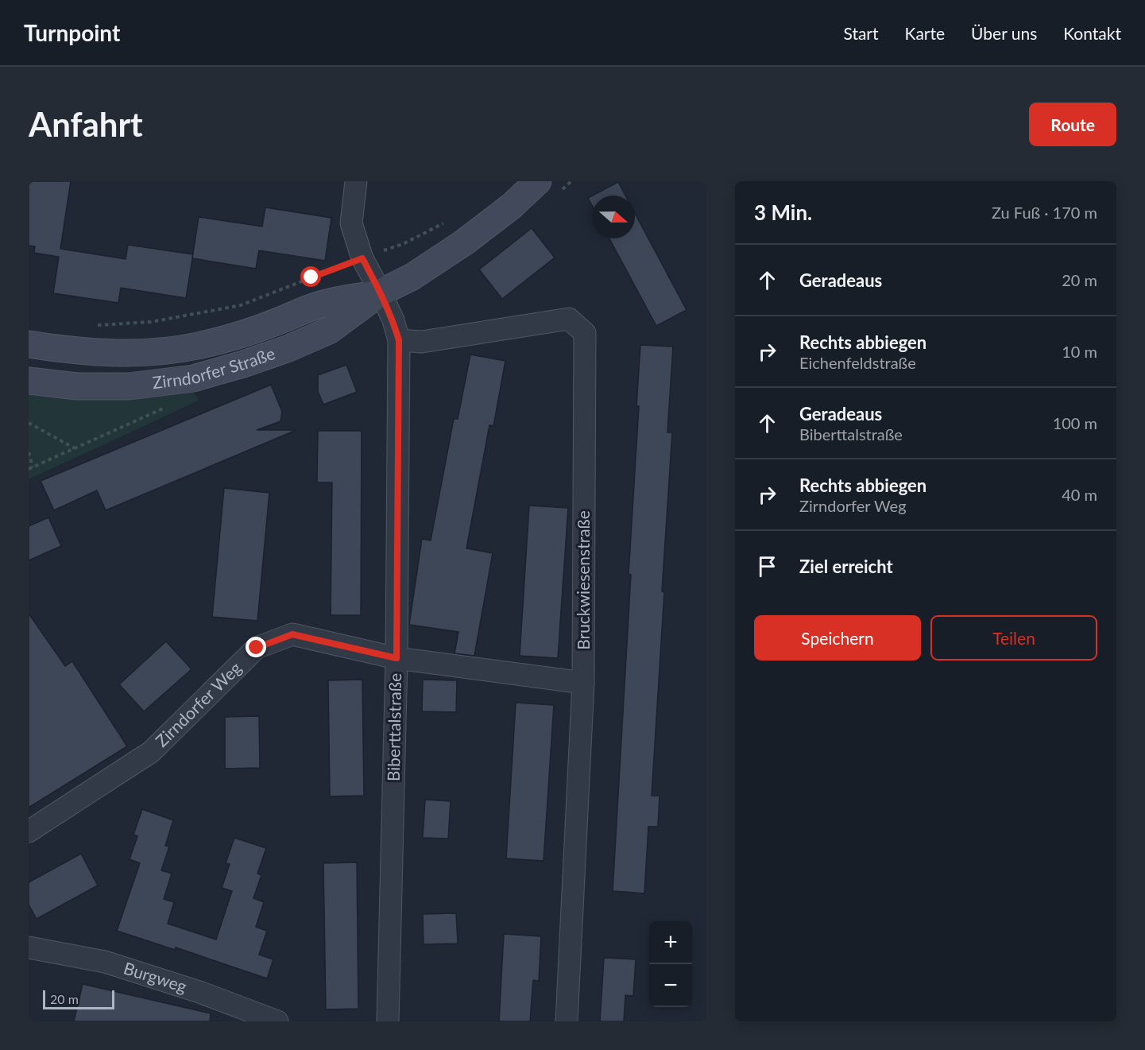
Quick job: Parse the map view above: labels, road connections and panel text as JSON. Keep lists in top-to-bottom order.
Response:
{
  "streets": {
    "main road": ["Zirndorfer Straße"],
    "street": [
      "Bruckwiesenstraße",
      "Zirndorfer Weg",
      "Biberttalstraße",
      "Burgweg"
    ]
  },
  "crossings": [
    ["Zirndorfer Straße", "Biberttalstraße"],
    ["Bruckwiesenstraße", "Zirndorfer Weg"],
    ["Bruckwiesenstraße", "Biberttalstraße"],
    ["Zirndorfer Weg", "Biberttalstraße"]
  ],
  "scale_bar": "20 m",
  "north": "right",
  "page": {
    "header": "Turnpoint",
    "nav": [
      "Start",
      "Karte",
      "Über uns",
      "Kontakt"
    ],
    "buttons": [
      "Route",
      ["Speichern", "Teilen"]
    ],
    "title": "Anfahrt",
    "heading": ["3 Min.", "Zu Fuß · 170 m"],
    "list": [
      ["Geradeaus", "20 m"],
      ["Rechts abbiegen", "Eichenfeldstraße", "10 m"],
      ["Geradeaus", "Biberttalstraße", "100 m"],
      ["Rechts abbiegen", "Zirndorfer Weg", "40 m"],
      "Ziel erreicht"
    ],
    "map_buttons": ["+", "−"],
    "scale": "20 m"
  }
}
